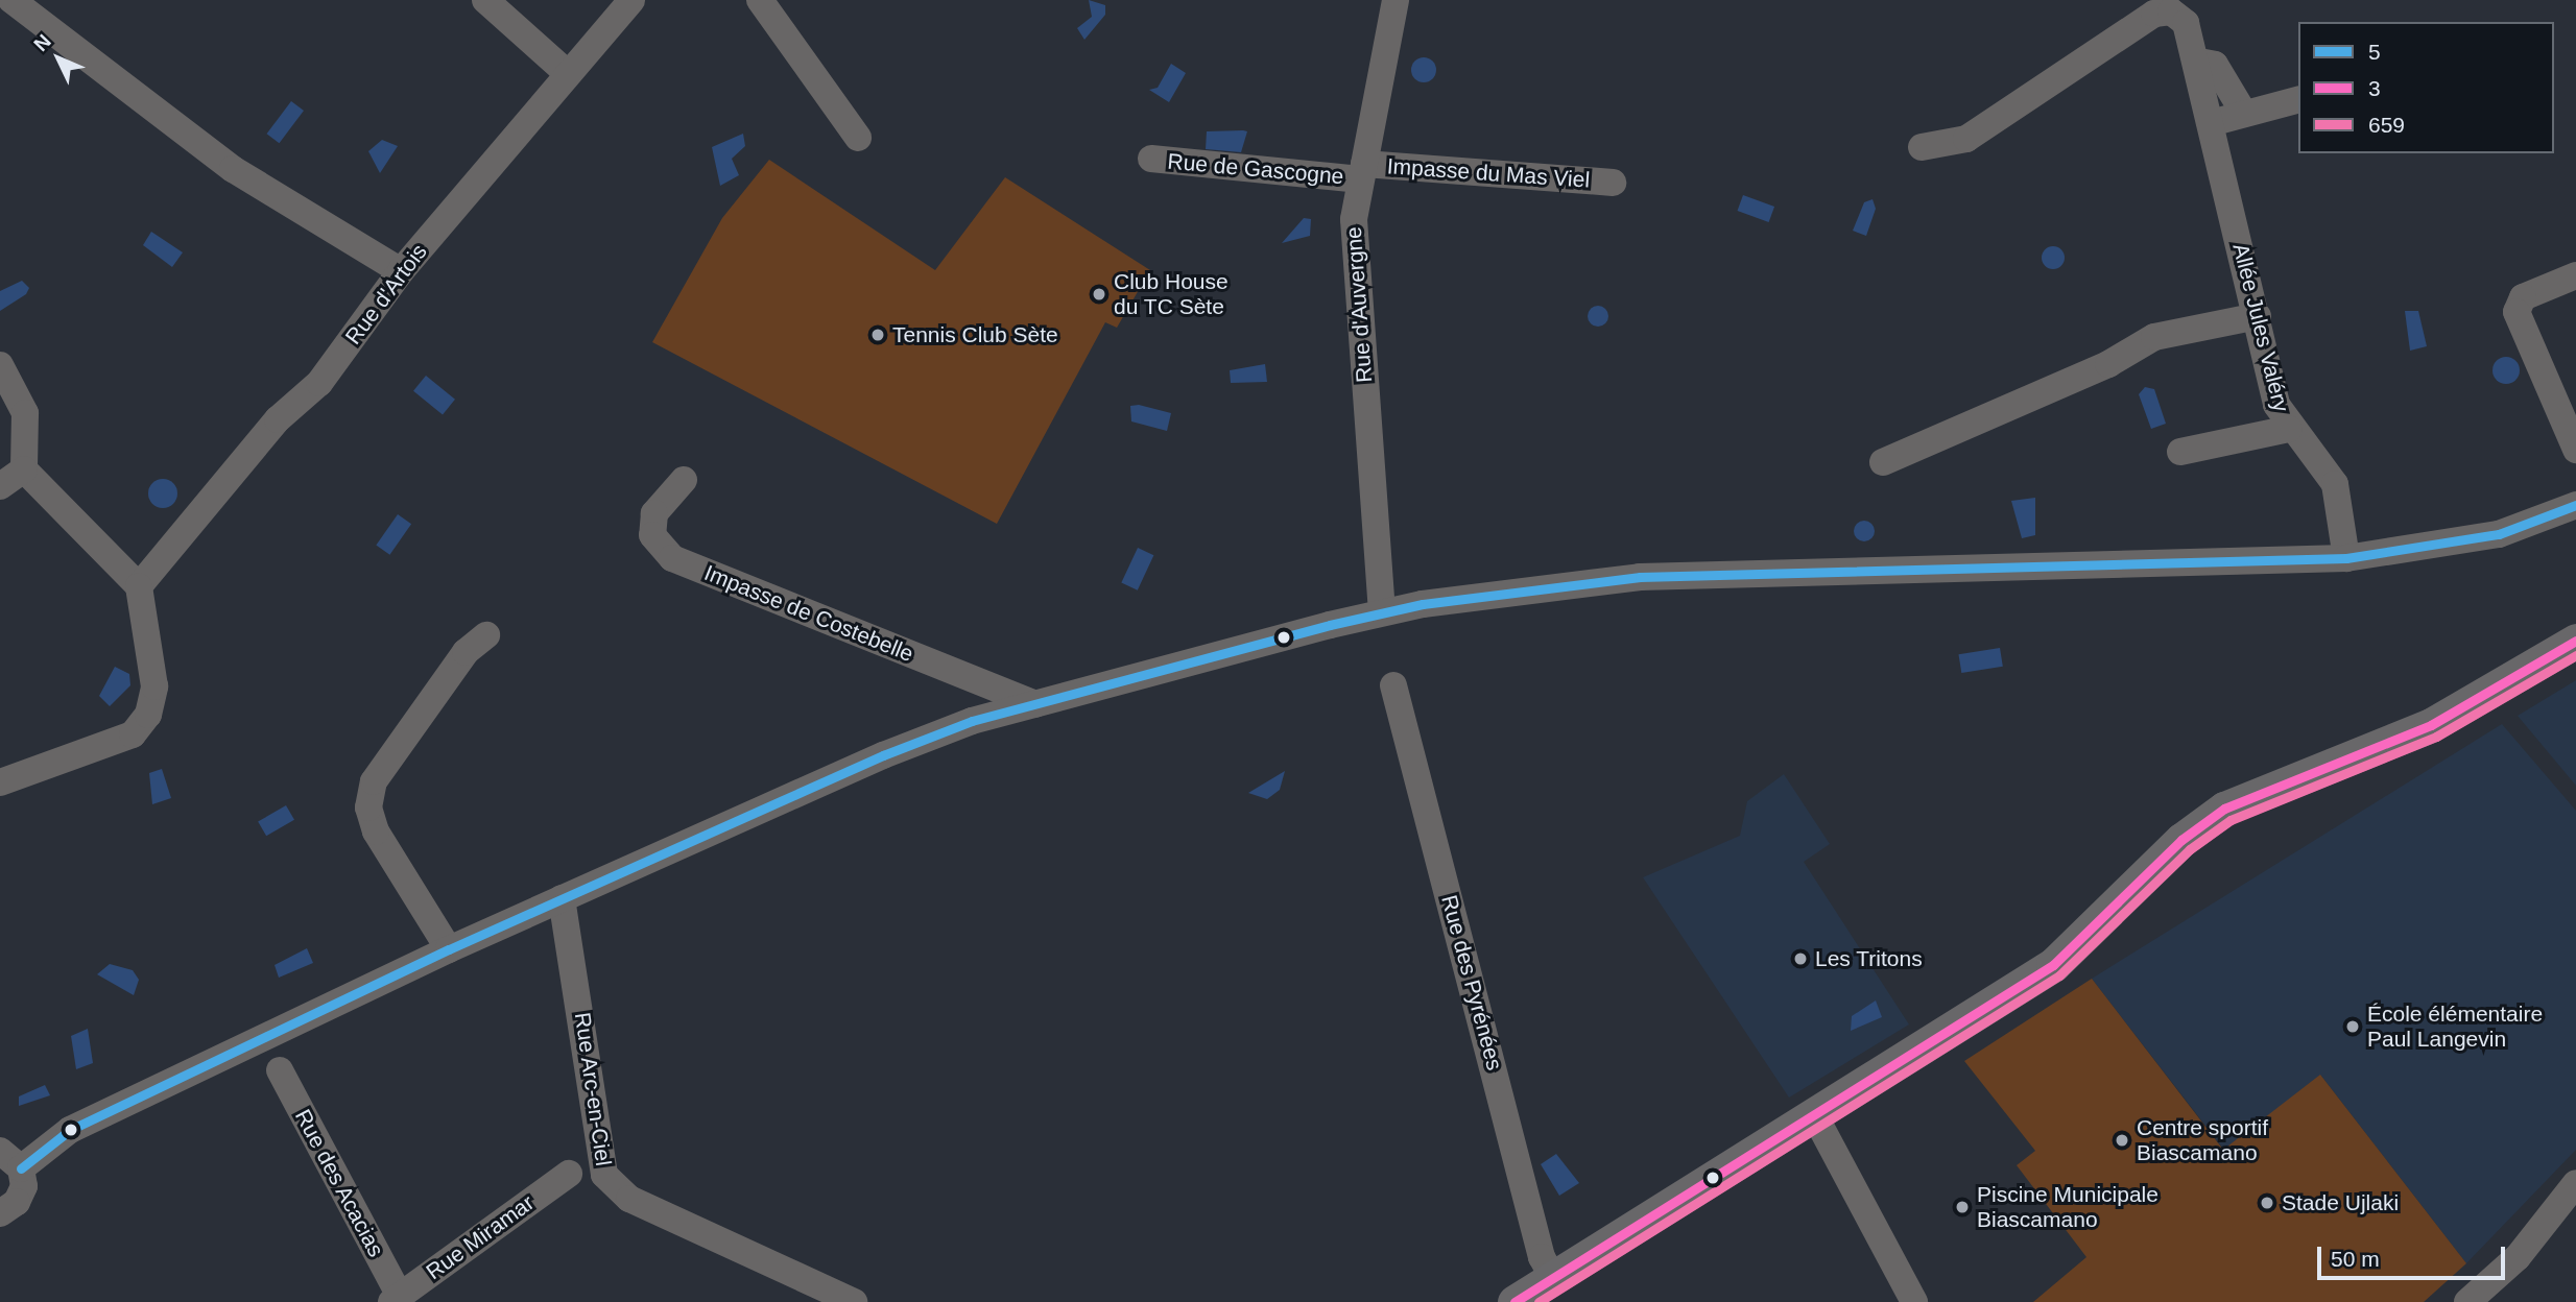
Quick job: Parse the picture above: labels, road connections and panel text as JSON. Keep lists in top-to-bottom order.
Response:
{
  "streets": {
    "street": [
      "Rue de Gascogne",
      "Impasse du Mas Viel",
      "Rue d'Artois",
      "Rue d'Auvergne",
      "Allée Jules Valéry",
      "Impasse de Costebelle",
      "Rue des Pyrénées",
      "Rue Arc-en-Ciel",
      "Rue des Acacias",
      "Rue Miramar"
    ]
  },
  "crossings": [
    ["Rue de Gascogne", "Impasse du Mas Viel"],
    ["Rue de Gascogne", "Rue d'Auvergne"],
    ["Impasse du Mas Viel", "Rue d'Auvergne"],
    ["Rue des Acacias", "Rue Miramar"]
  ],
  "places": [
    "Club House du TC Sète",
    "Tennis Club Sète",
    "Les Tritons",
    "École élémentaire Paul Langevin",
    "Centre sportif Biascamano",
    "Stade Ujlaki",
    "Piscine Municipale Biascamano"
  ],
  "lines": ["transit line 5", "transit line 3", "transit line 659"],
  "legend": ["5", "3", "659"],
  "scale_bar": "50 m",
  "north": "top left"
}
